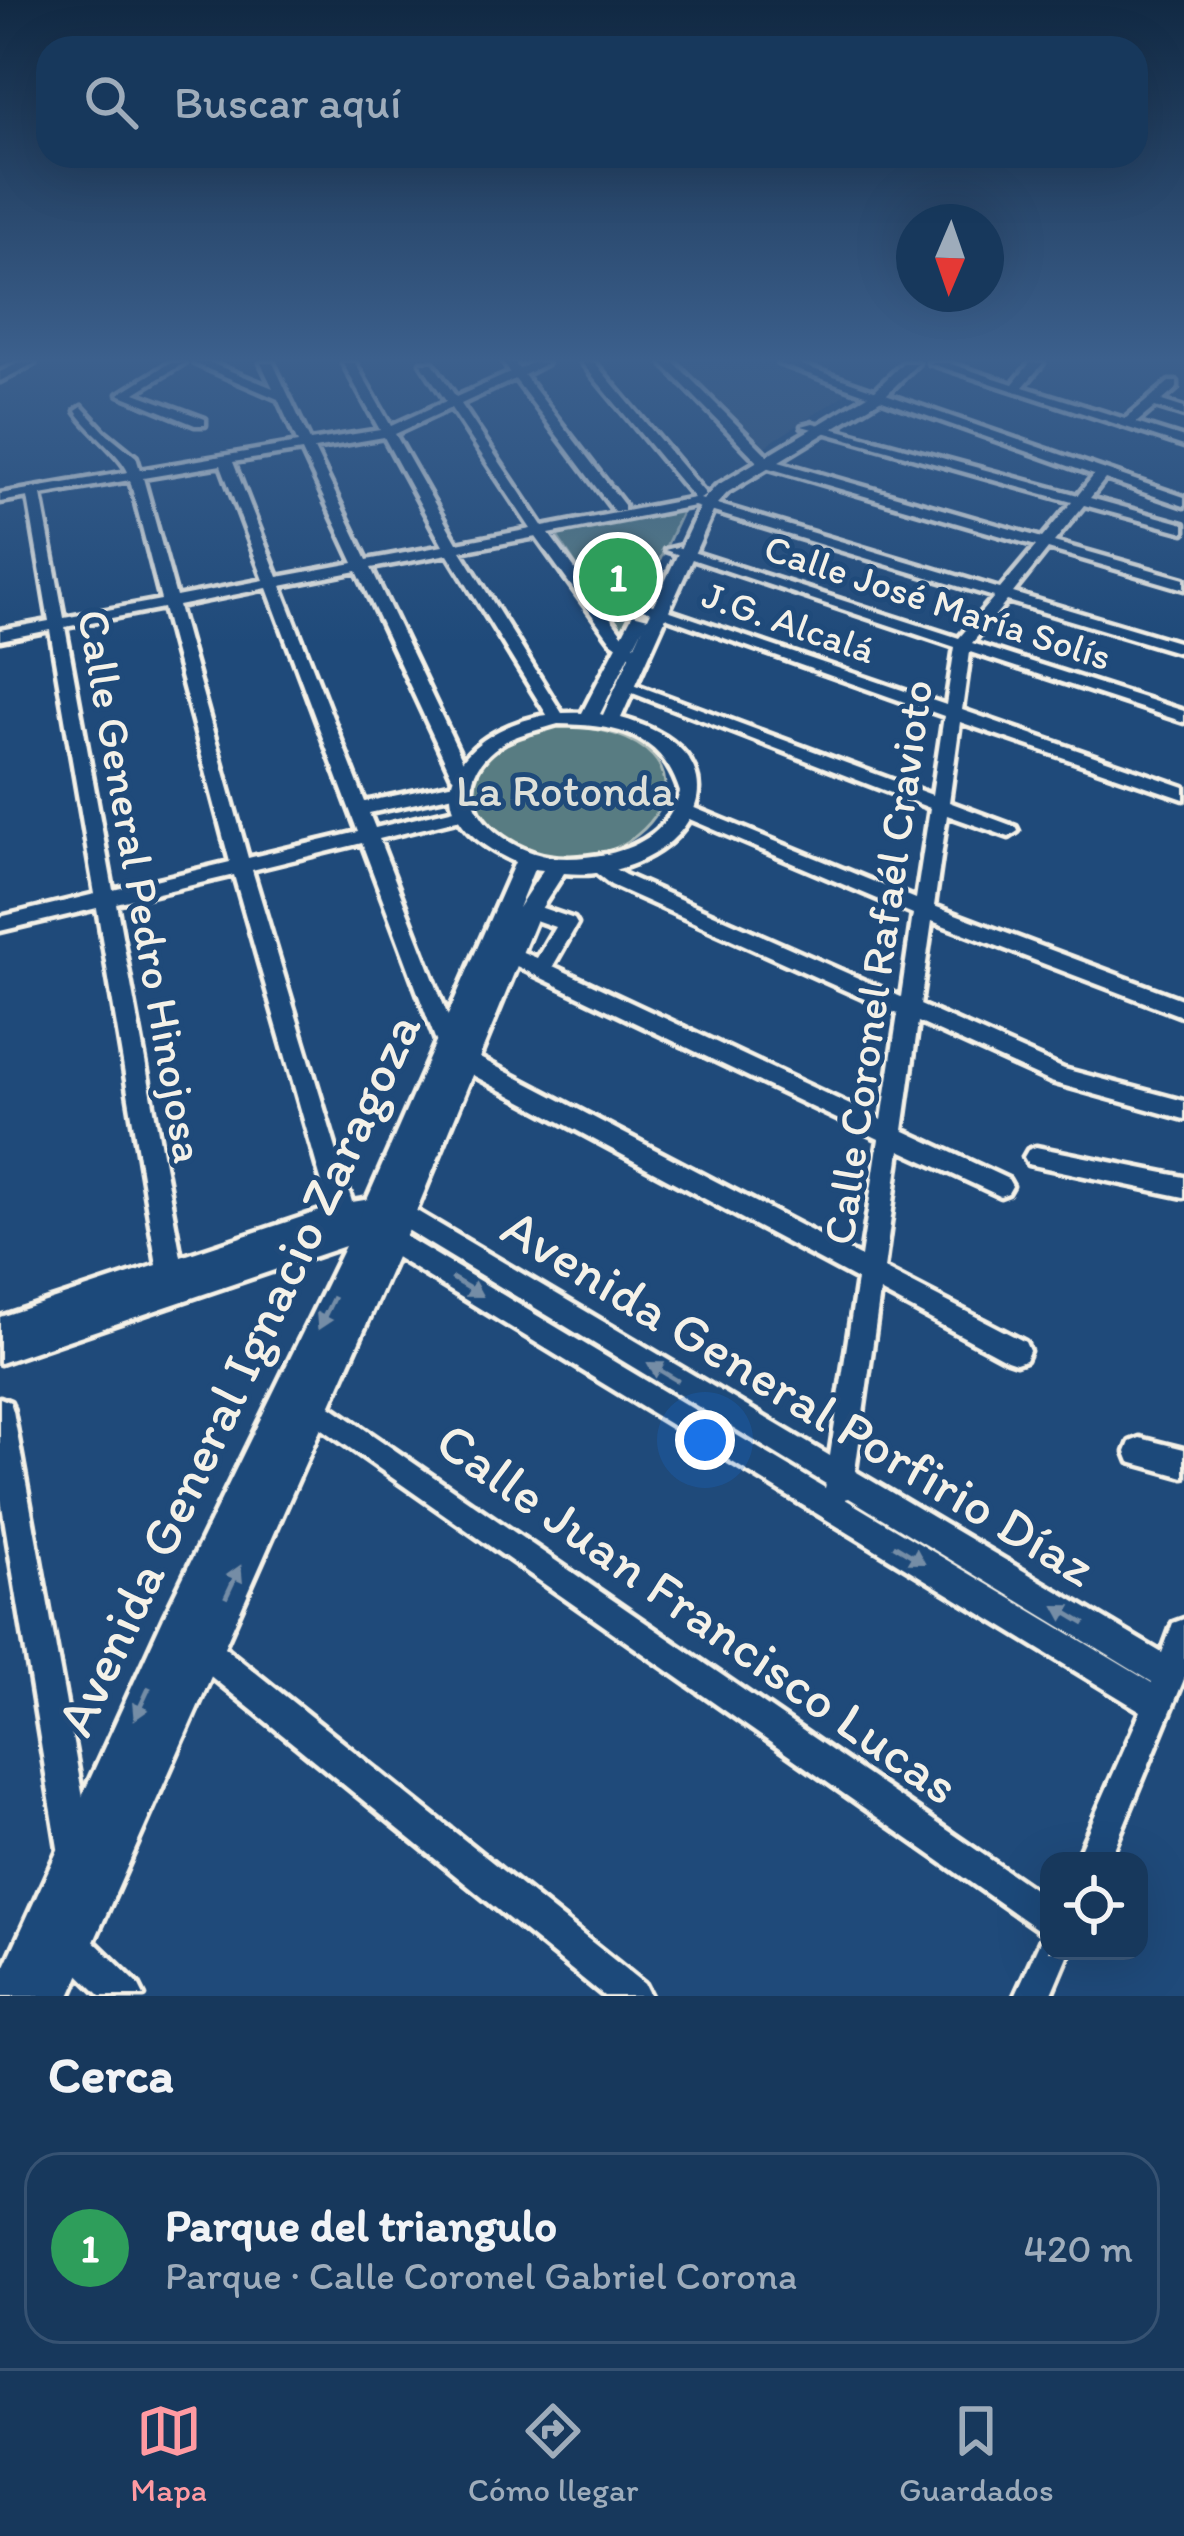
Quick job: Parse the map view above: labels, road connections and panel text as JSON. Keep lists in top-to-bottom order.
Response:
{
  "streets": {
    "main road": ["Avenida General Ignacio Zaragoza"],
    "street": [
      "Calle José María Solís",
      "J.G. Alcalá",
      "Calle General Pedro Hinojosa",
      "Calle Coronel Rafaél Cravioto",
      "Avenida General Porfirio Díaz",
      "Calle Juan Francisco Lucas"
    ]
  },
  "crossings": [
    ["Calle José María Solís", "Calle Coronel Rafaél Cravioto"],
    ["J.G. Alcalá", "Calle Coronel Rafaél Cravioto"],
    ["Calle Coronel Rafaél Cravioto", "Avenida General Porfirio Díaz"],
    ["Avenida General Ignacio Zaragoza", "Avenida General Porfirio Díaz"],
    ["Avenida General Ignacio Zaragoza", "Calle Juan Francisco Lucas"]
  ],
  "parks": ["La Rotonda"],
  "north": "bottom",
  "page": {
    "search": "Buscar aquí",
    "pins": "1",
    "heading": "Cerca",
    "list": [
      {
        "mark": "1",
        "name": "Parque del triangulo",
        "note": "Parque · Calle Coronel Gabriel Corona",
        "value": "420 m"
      }
    ],
    "nav": ["Mapa", "Cómo llegar", "Guardados"]
  }
}
